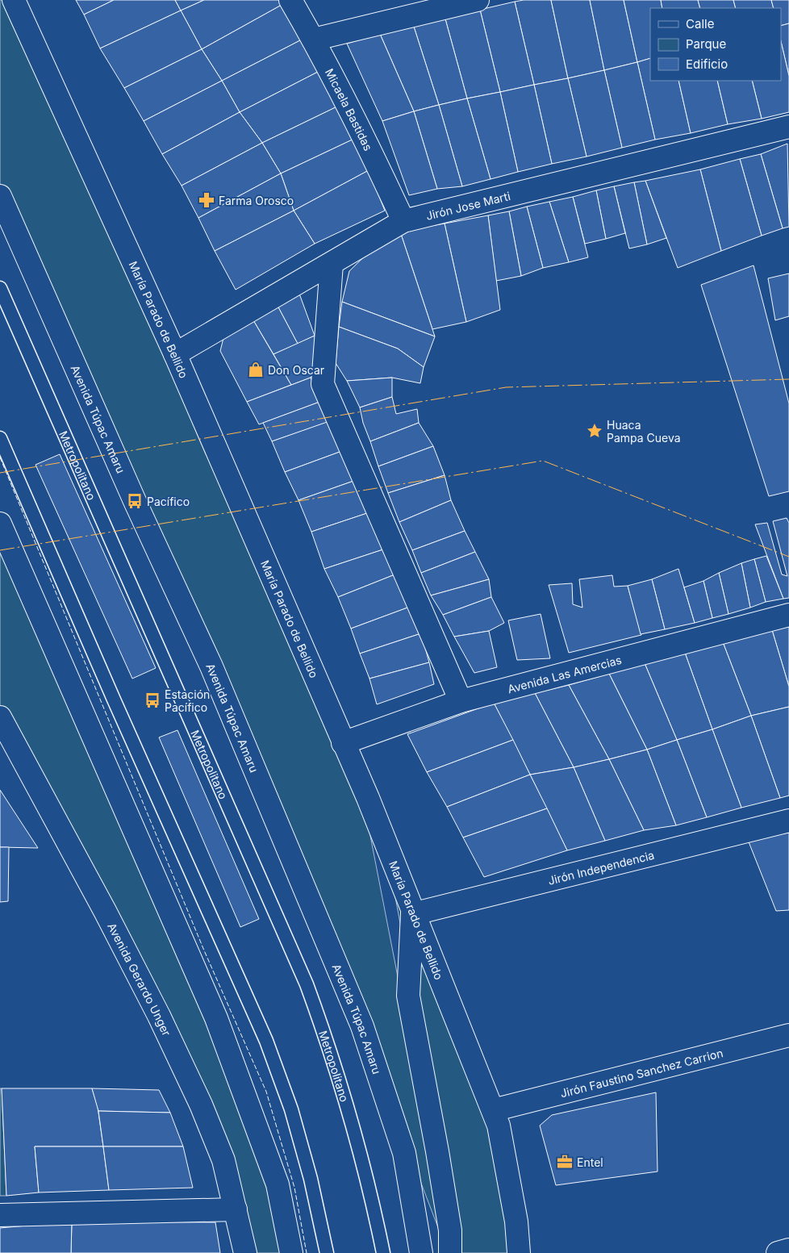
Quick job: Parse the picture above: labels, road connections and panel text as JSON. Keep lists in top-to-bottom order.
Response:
{
  "streets": {
    "street": [
      "Micaela Bastidas",
      "Jirón Jose Marti",
      "María Parado de Bellido",
      "Avenida Túpac Amaru",
      "Avenida Las Amercias",
      "Jirón Independencia",
      "Avenida Gerardo Unger",
      "Jirón Faustino Sanchez Carrion"
    ],
    "lane": ["Metropolitano"]
  },
  "crossings": [
    ["Micaela Bastidas", "Jirón Jose Marti"],
    ["Jirón Jose Marti", "María Parado de Bellido"],
    ["María Parado de Bellido", "Avenida Las Amercias"],
    ["María Parado de Bellido", "Jirón Independencia"],
    ["María Parado de Bellido", "Jirón Faustino Sanchez Carrion"]
  ],
  "places": {
    "pharmacy": ["Farma Orosco"],
    "shop": ["Don Oscar"],
    "place": ["Huaca Pampa Cueva"],
    "bus stop": ["Pacífico", "Estación Pacífico"],
    "office": ["Entel"]
  },
  "legend": ["Calle", "Parque", "Edificio"]
}
